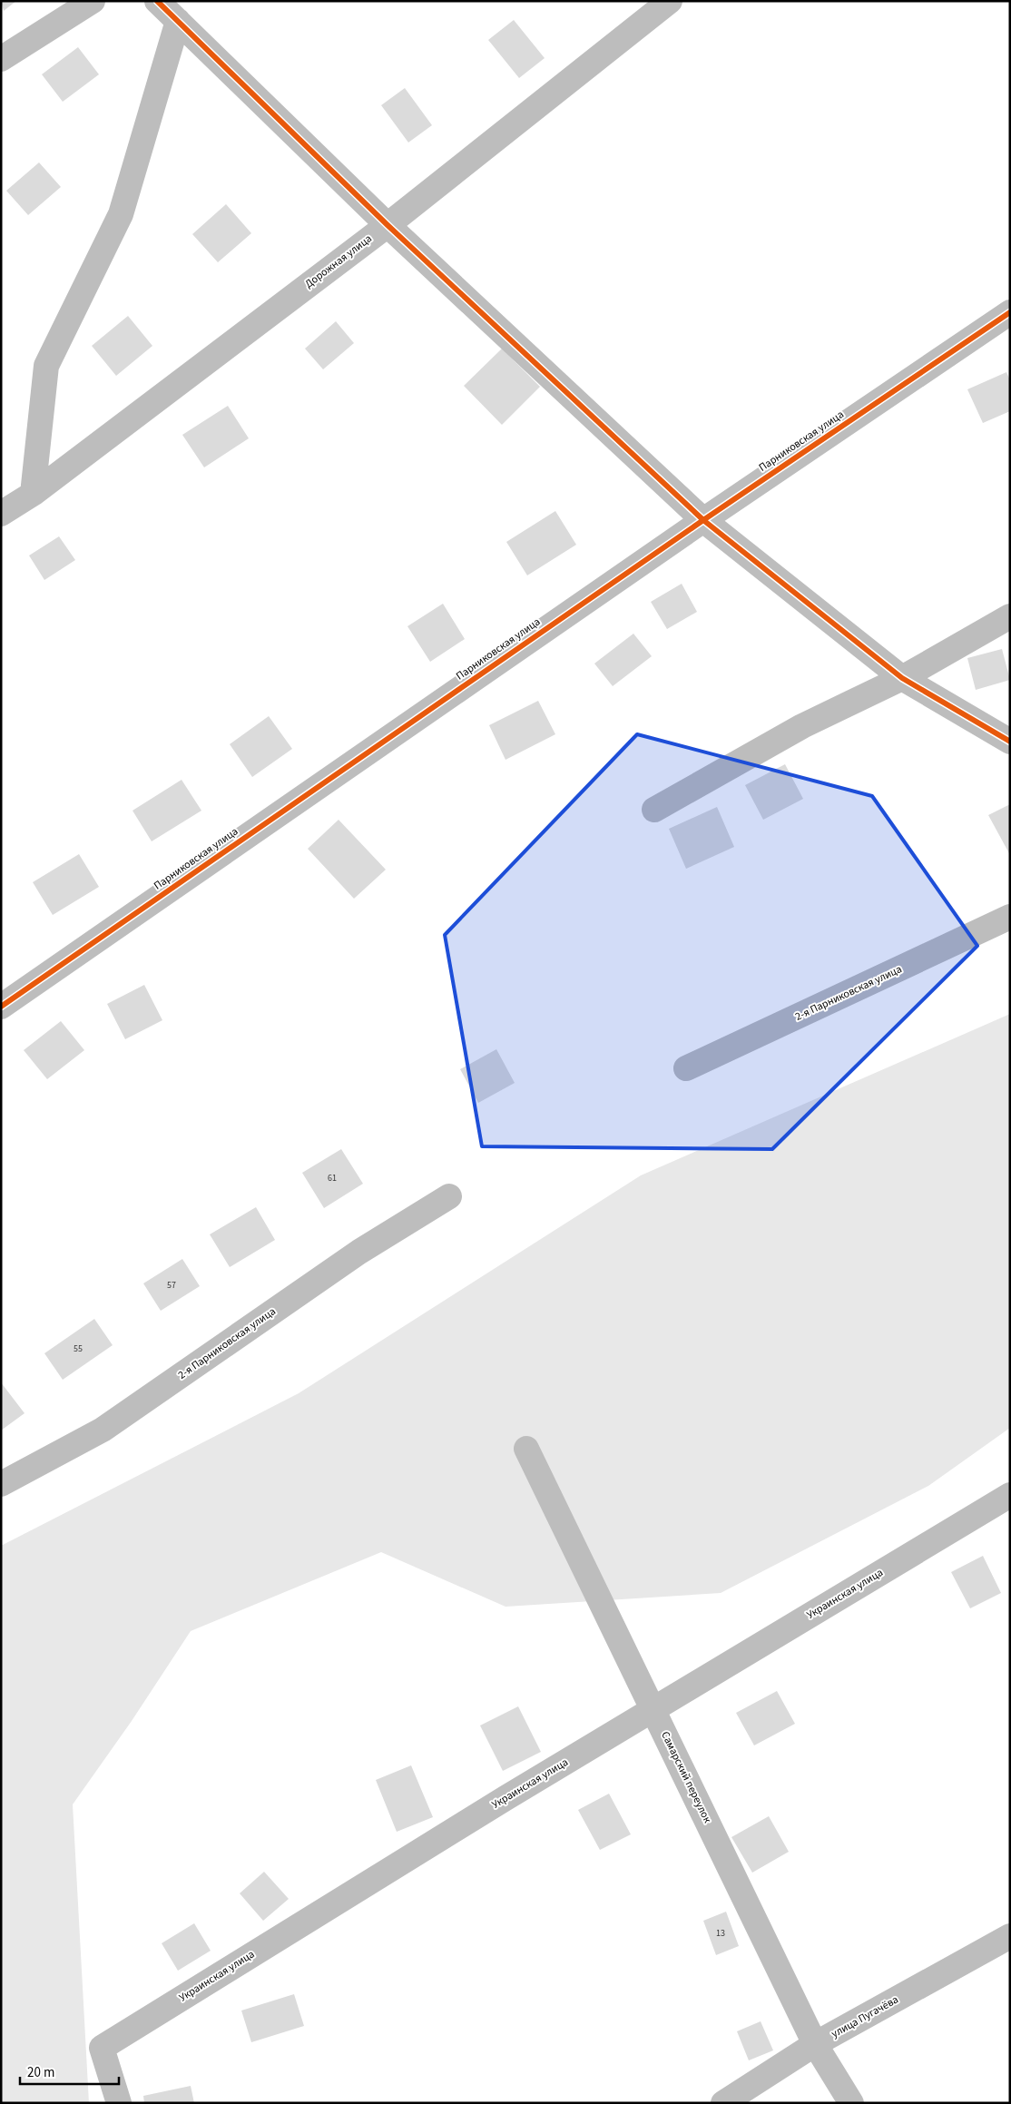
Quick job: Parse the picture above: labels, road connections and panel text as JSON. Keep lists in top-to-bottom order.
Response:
{
  "streets": {
    "street": [
      "Дорожная улица",
      "Парниковская улица",
      "2-я Парниковская улица",
      "Украинская улица",
      "Самарский переулок",
      "улица Пугачёва"
    ]
  },
  "crossings": [
    ["Украинская улица", "Самарский переулок"],
    ["Самарский переулок", "улица Пугачёва"]
  ],
  "house_numbers": [
    "61",
    "57",
    "55",
    "13"
  ],
  "scale_bar": "20 m"
}
